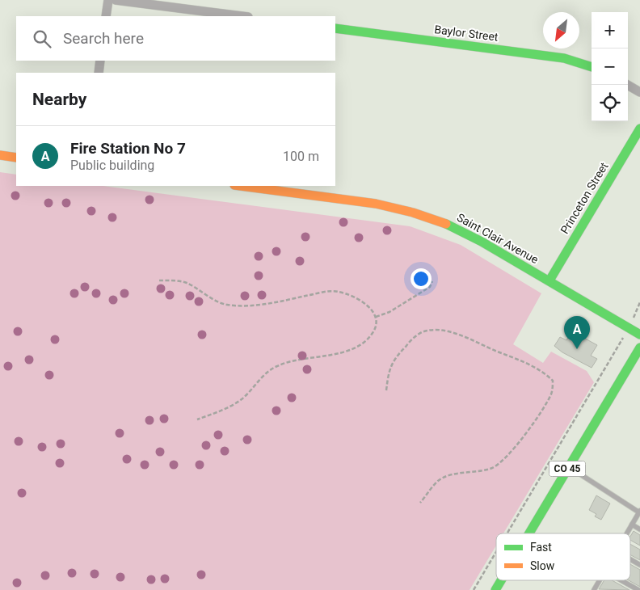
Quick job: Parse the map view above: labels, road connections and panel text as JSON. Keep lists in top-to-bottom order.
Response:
{
  "streets": {
    "street": [
      "Baylor Street",
      "Princeton Street",
      "Saint Clair Avenue",
      "CO 45"
    ]
  },
  "crossings": [
    ["Princeton Street", "Saint Clair Avenue"]
  ],
  "legend": ["Fast", "Slow"],
  "north": "bottom left",
  "page": {
    "map_buttons": ["+", "−"],
    "search": "Search here",
    "heading": "Nearby",
    "list": [
      {
        "mark": "A",
        "name": "Fire Station No 7",
        "note": "Public building",
        "value": "100 m"
      }
    ],
    "pins": "A"
  }
}
